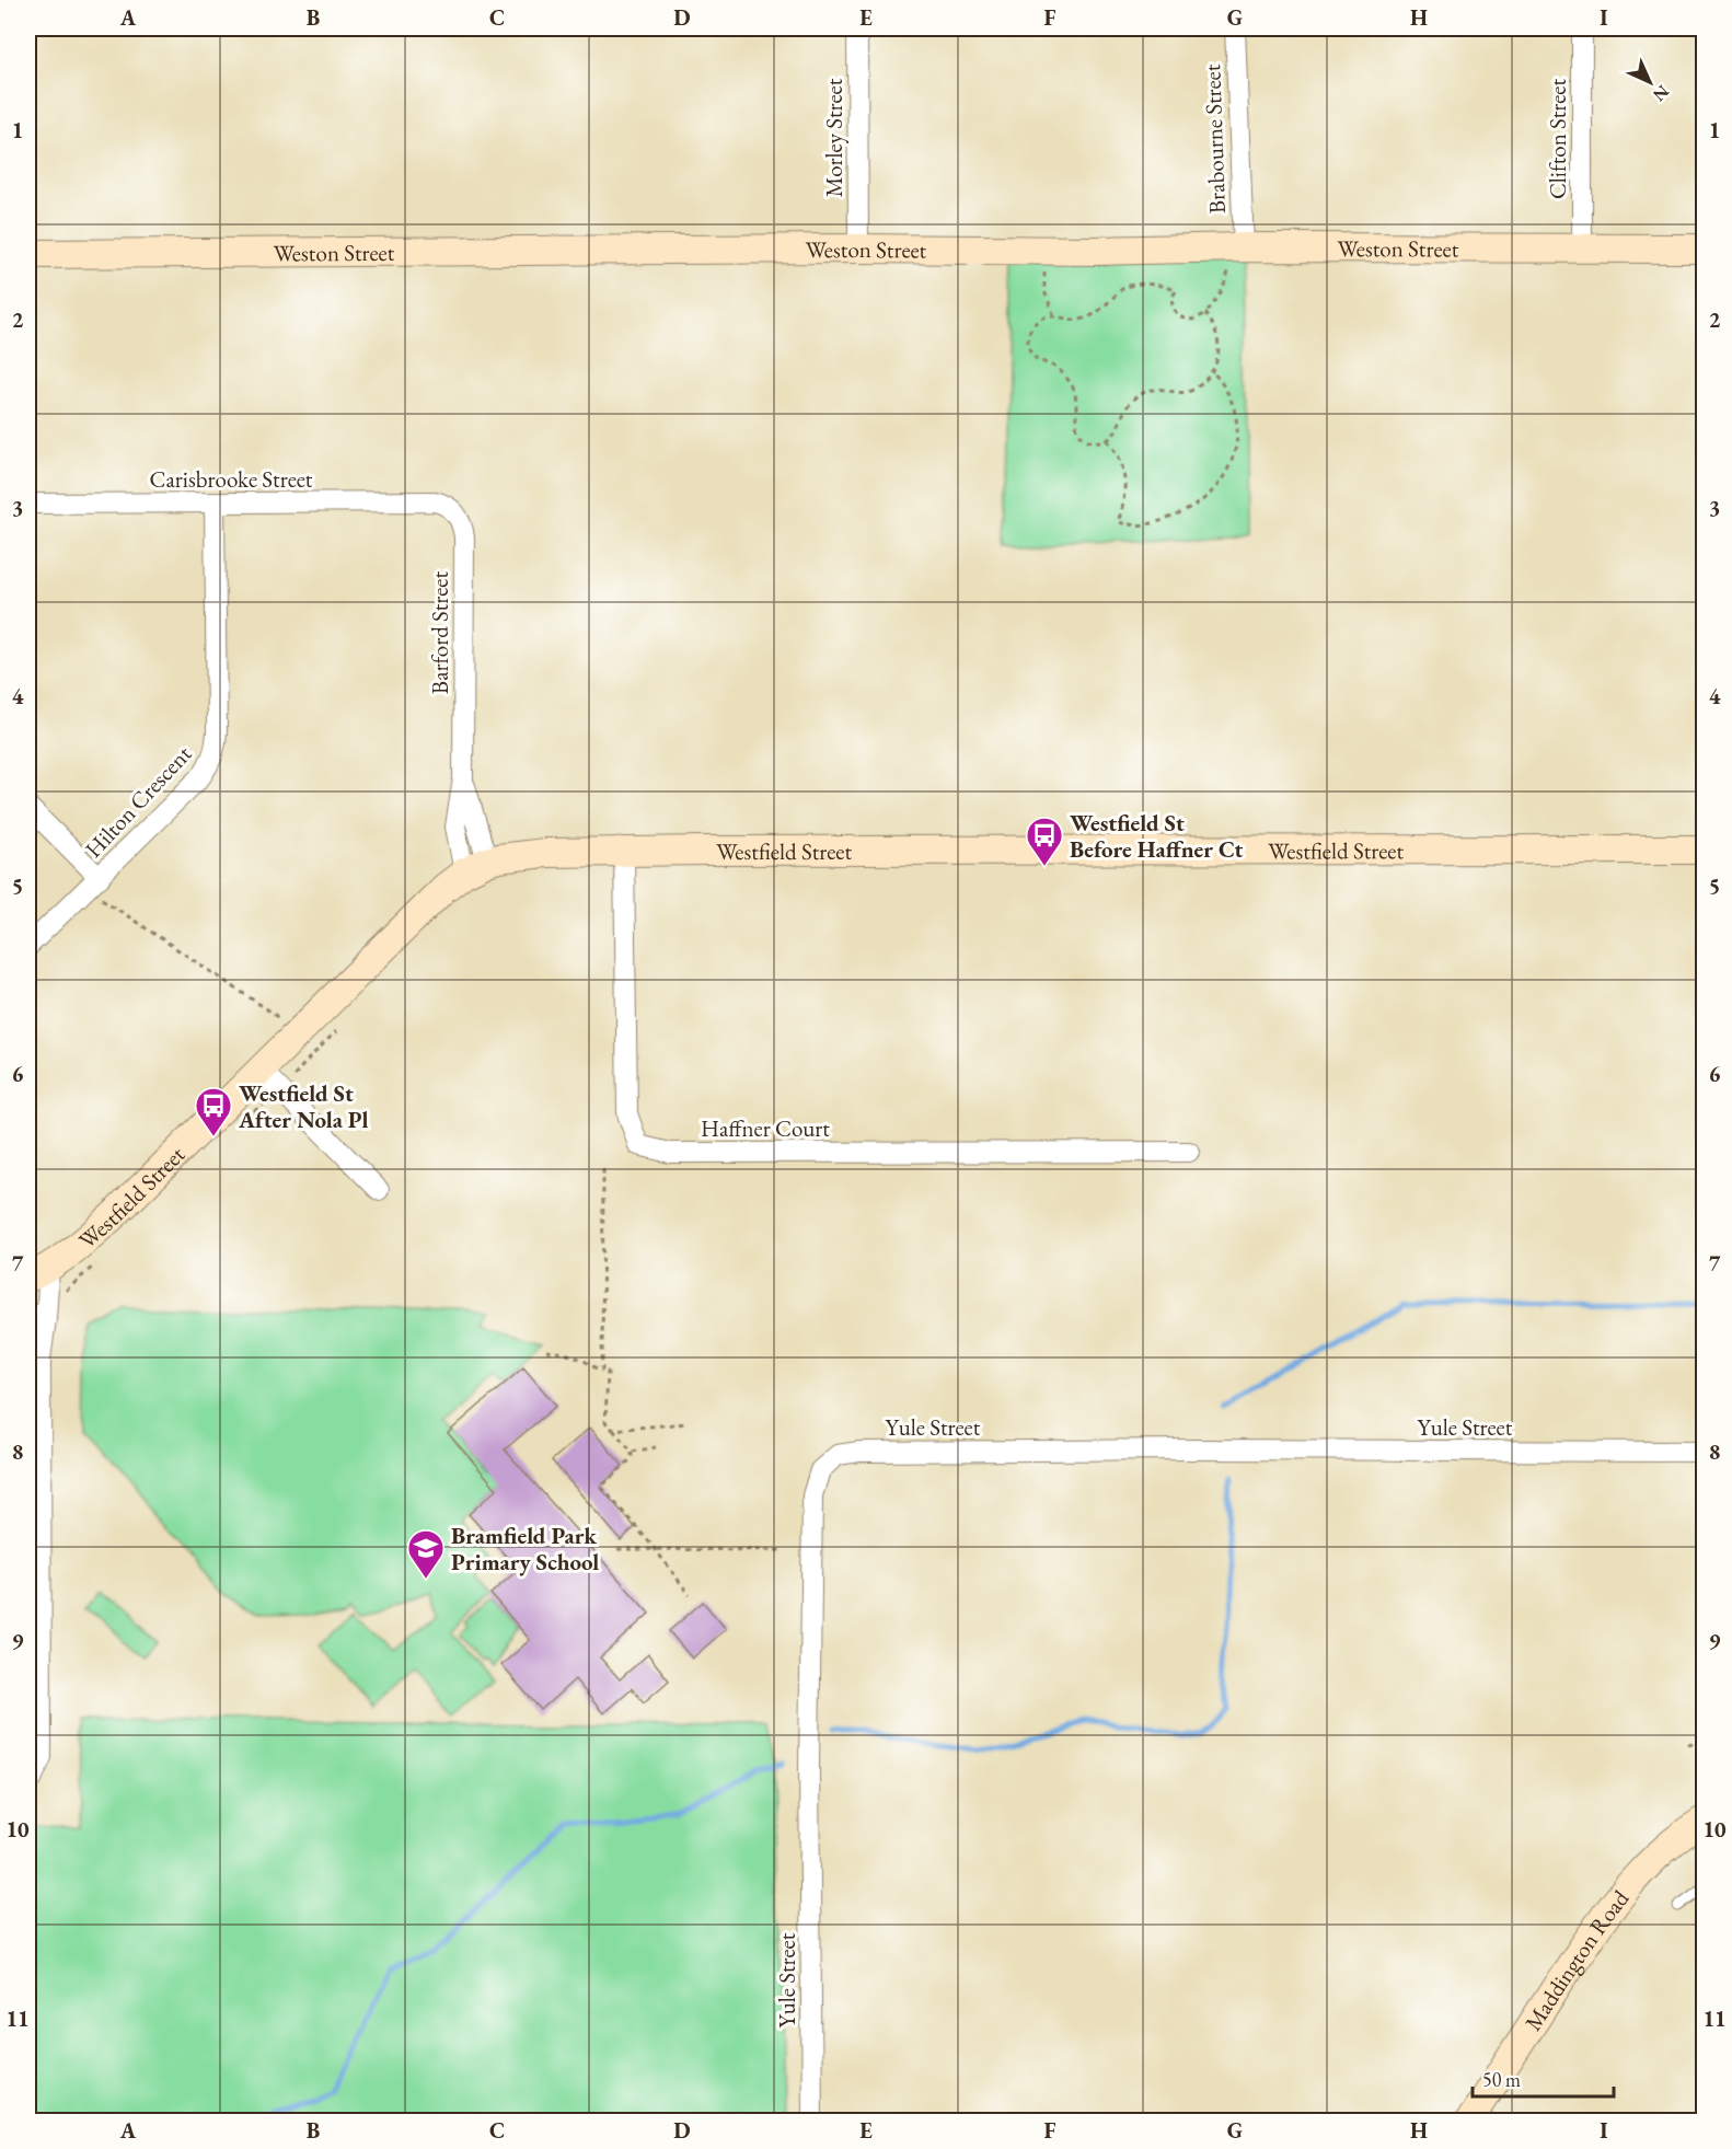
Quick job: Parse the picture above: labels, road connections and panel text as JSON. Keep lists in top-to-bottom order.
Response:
{
  "streets": {
    "main road": ["Weston Street", "Westfield Street", "Maddington Road"],
    "street": [
      "Morley Street",
      "Brabourne Street",
      "Clifton Street",
      "Carisbrooke Street",
      "Barford Street",
      "Hilton Crescent",
      "Haffner Court",
      "Yule Street"
    ]
  },
  "crossings": [
    ["Morley Street", "Weston Street"],
    ["Brabourne Street", "Weston Street"],
    ["Clifton Street", "Weston Street"],
    ["Carisbrooke Street", "Barford Street"],
    ["Carisbrooke Street", "Hilton Crescent"],
    ["Barford Street", "Westfield Street"],
    ["Westfield Street", "Haffner Court"]
  ],
  "places": {
    "bus stop": ["Westfield St Before Haffner Ct", "Westfield St After Nola Pl"],
    "school or university": ["Bramfield Park Primary School"]
  },
  "scale_bar": "50 m",
  "north": "bottom right",
  "grid": {
    "columns": [
      "A",
      "B",
      "C",
      "D",
      "E",
      "F",
      "G",
      "H",
      "I"
    ],
    "rows": [
      "1",
      "2",
      "3",
      "4",
      "5",
      "6",
      "7",
      "8",
      "9",
      "10",
      "11"
    ]
  }
}
